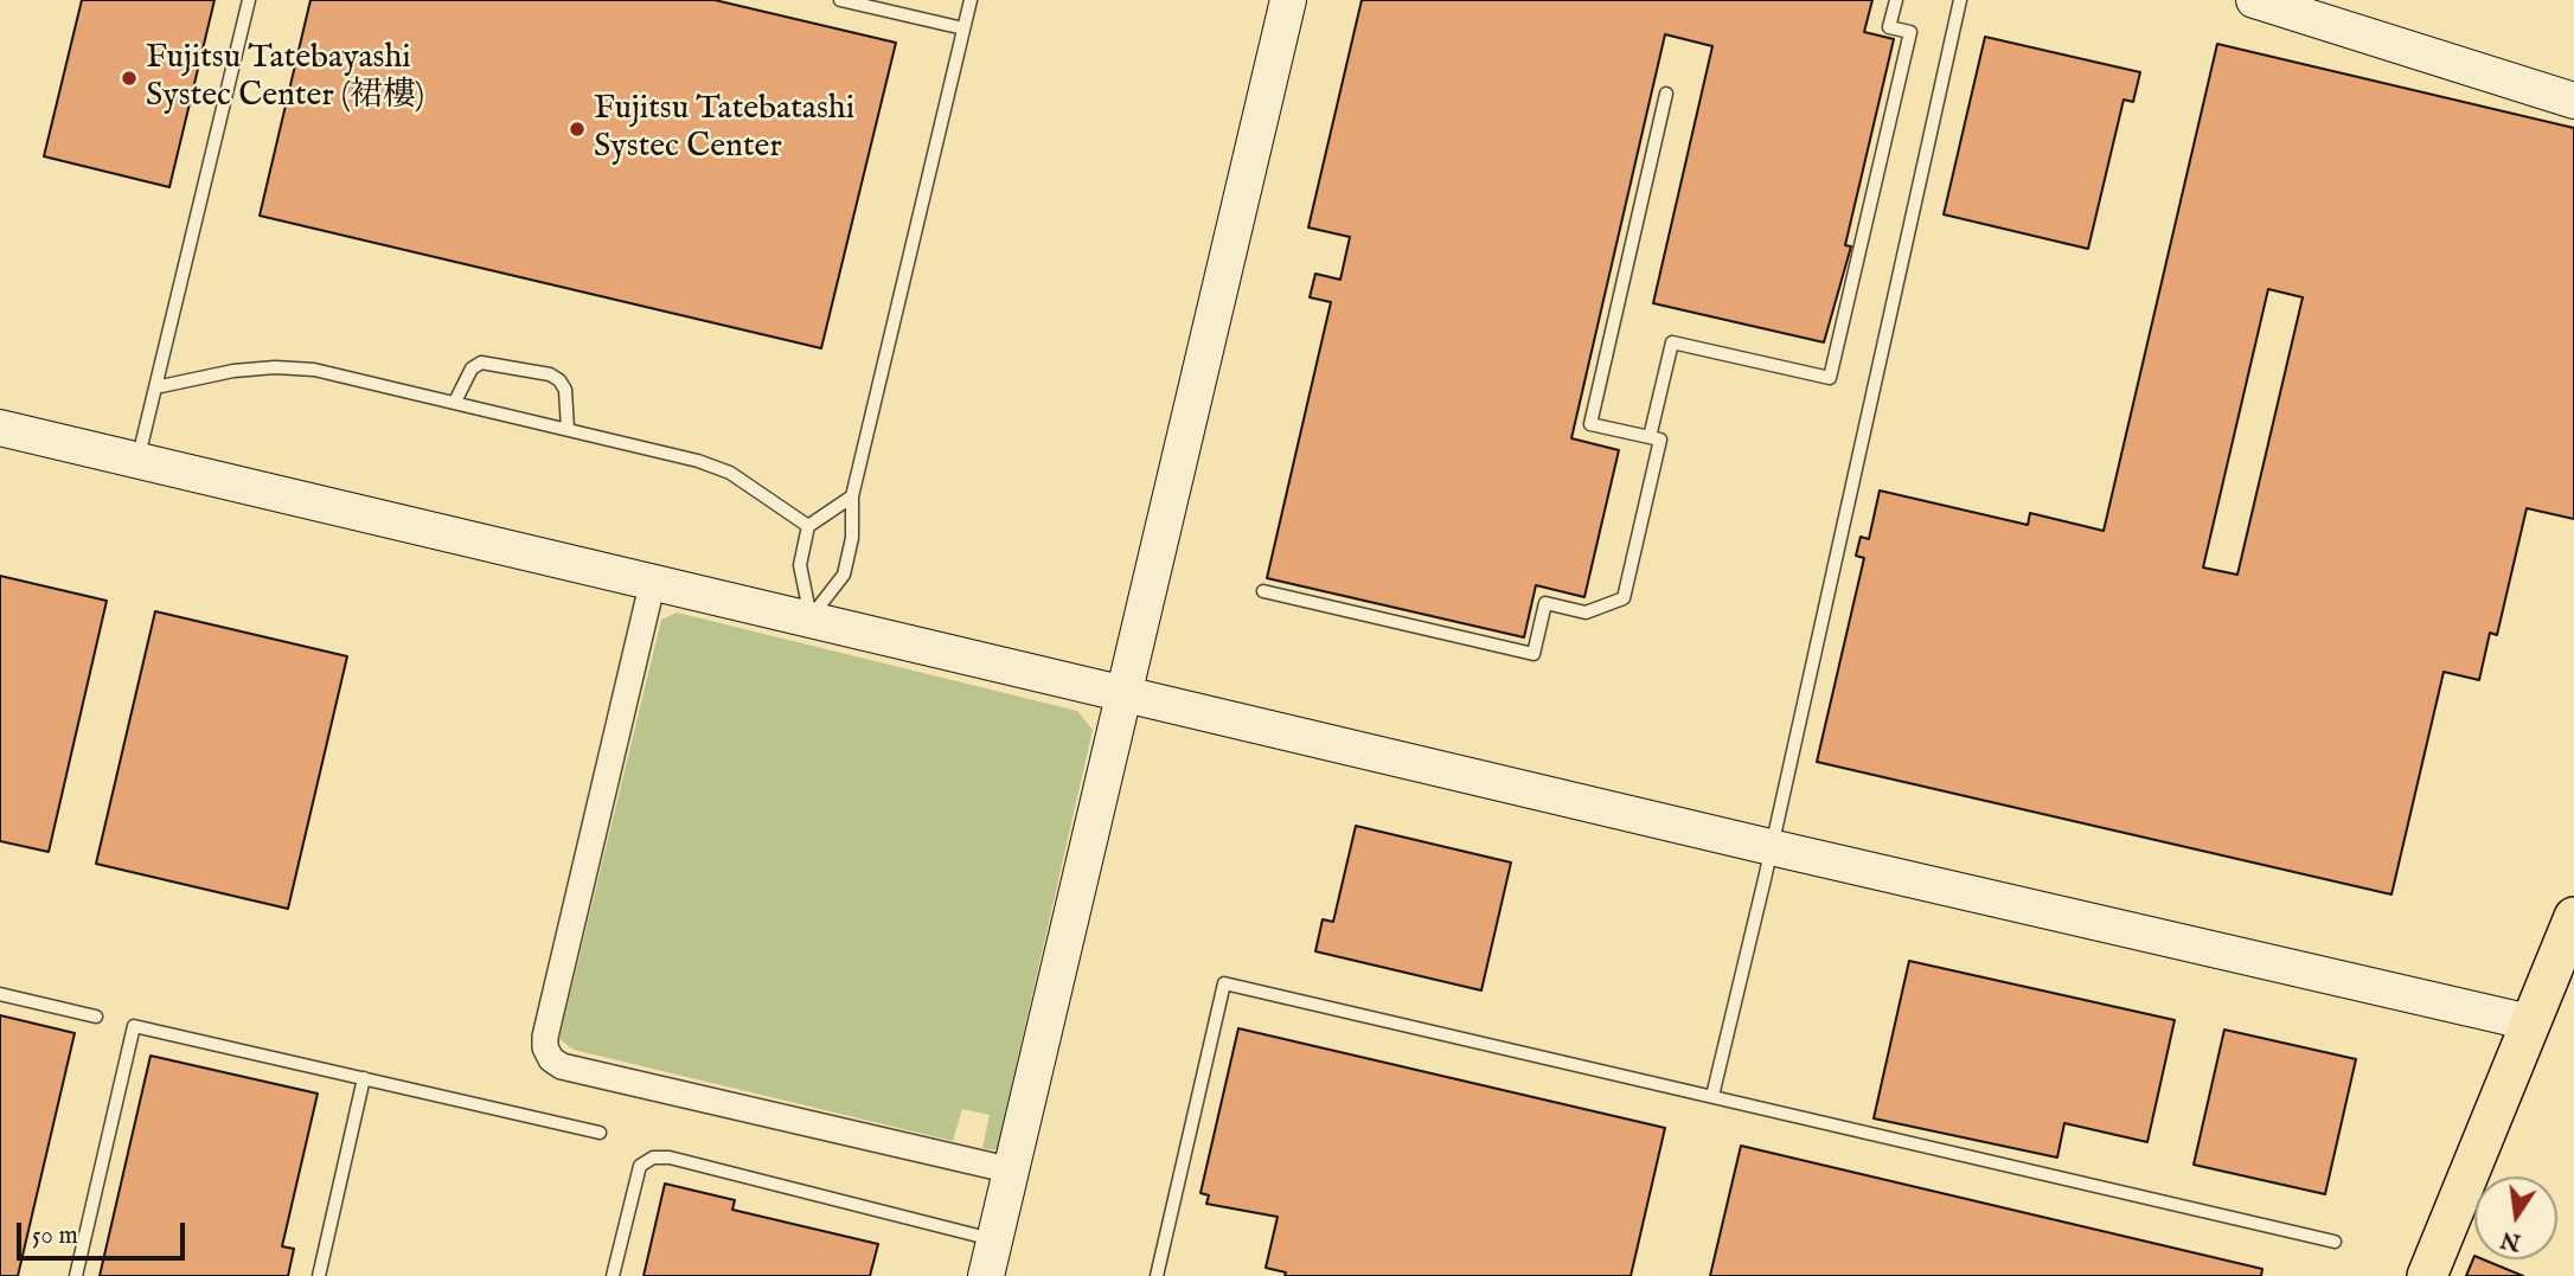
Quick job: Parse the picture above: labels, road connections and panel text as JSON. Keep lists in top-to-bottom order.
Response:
{
  "places": ["Fujitsu Tatebayashi Systec Center (裙樓)", "Fujitsu Tatebatashi Systec Center"],
  "scale_bar": "50 m",
  "north": "bottom"
}
